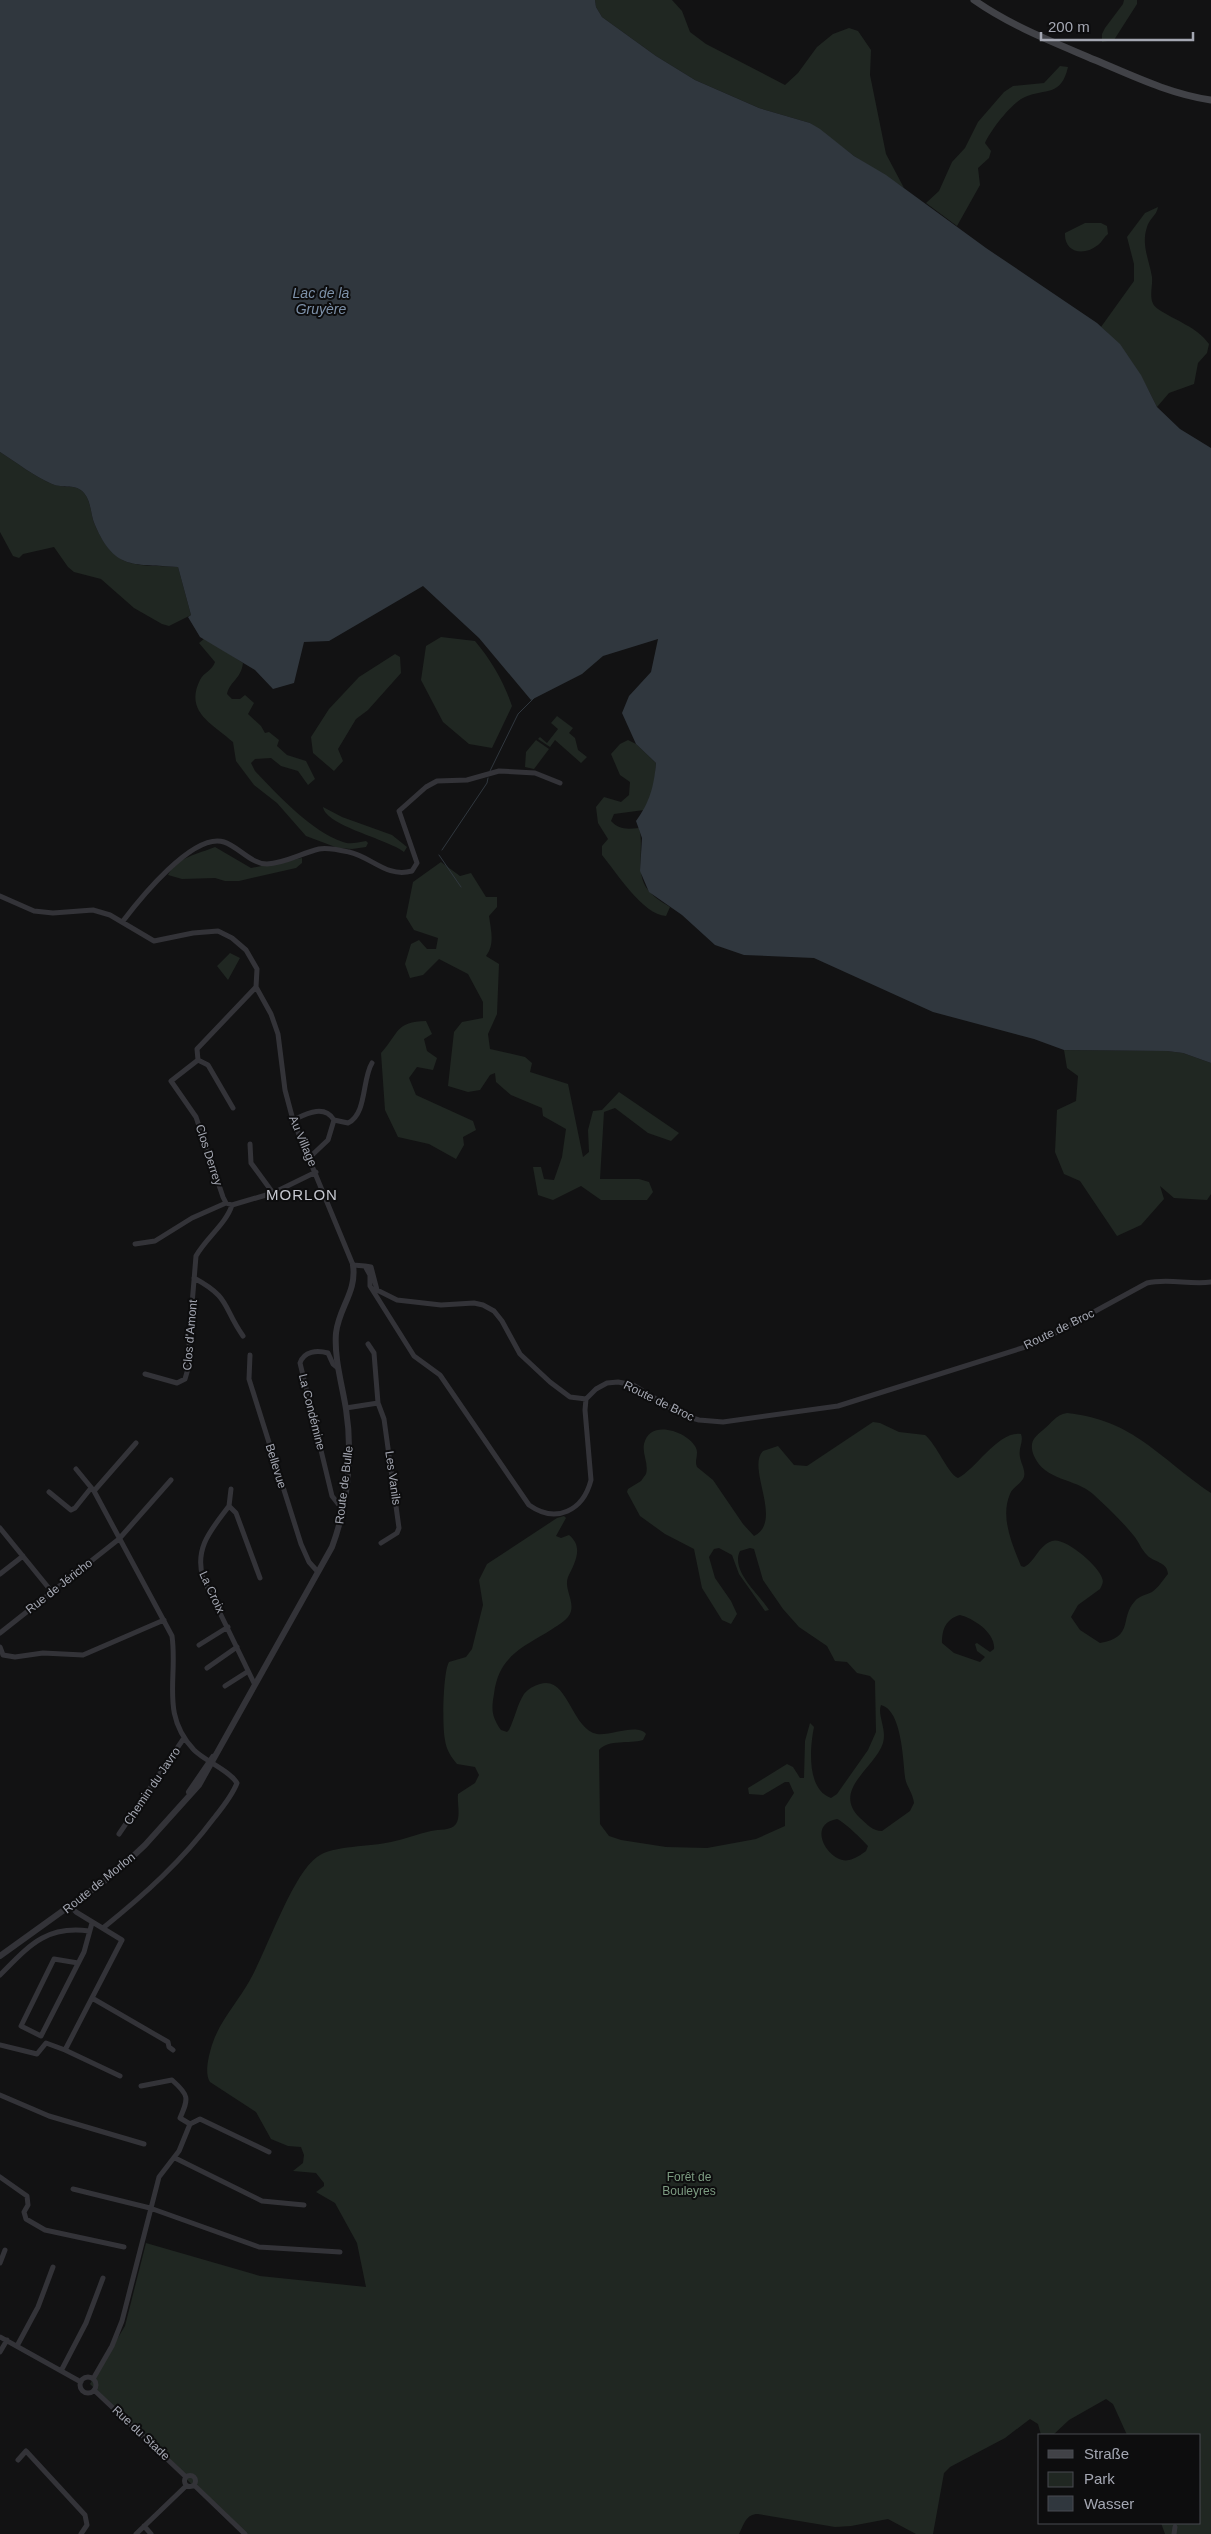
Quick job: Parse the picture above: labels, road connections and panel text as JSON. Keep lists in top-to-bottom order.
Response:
{
  "streets": {
    "street": [
      "Au Village",
      "Clos Derrey",
      "Route de Broc",
      "Clos d'Amont",
      "La Condémine",
      "Bellevue",
      "Les Vanils",
      "Route de Bulle",
      "Rue de Jéricho",
      "La Croix",
      "Chemin du Javro",
      "Route de Morlon",
      "Rue du Stade"
    ]
  },
  "crossings": [
    ["Au Village", "Route de Bulle"],
    ["Clos Derrey", "Clos d'Amont"],
    ["La Condémine", "Route de Bulle"],
    ["Bellevue", "Route de Bulle"],
    ["Route de Bulle", "La Croix"],
    ["Route de Bulle", "Route de Morlon"]
  ],
  "districts": ["MORLON"],
  "water": ["Lac de la Gruyère"],
  "parks": ["Forêt de Bouleyres"],
  "legend": ["Straße", "Park", "Wasser"],
  "scale_bar": "200 m"
}
